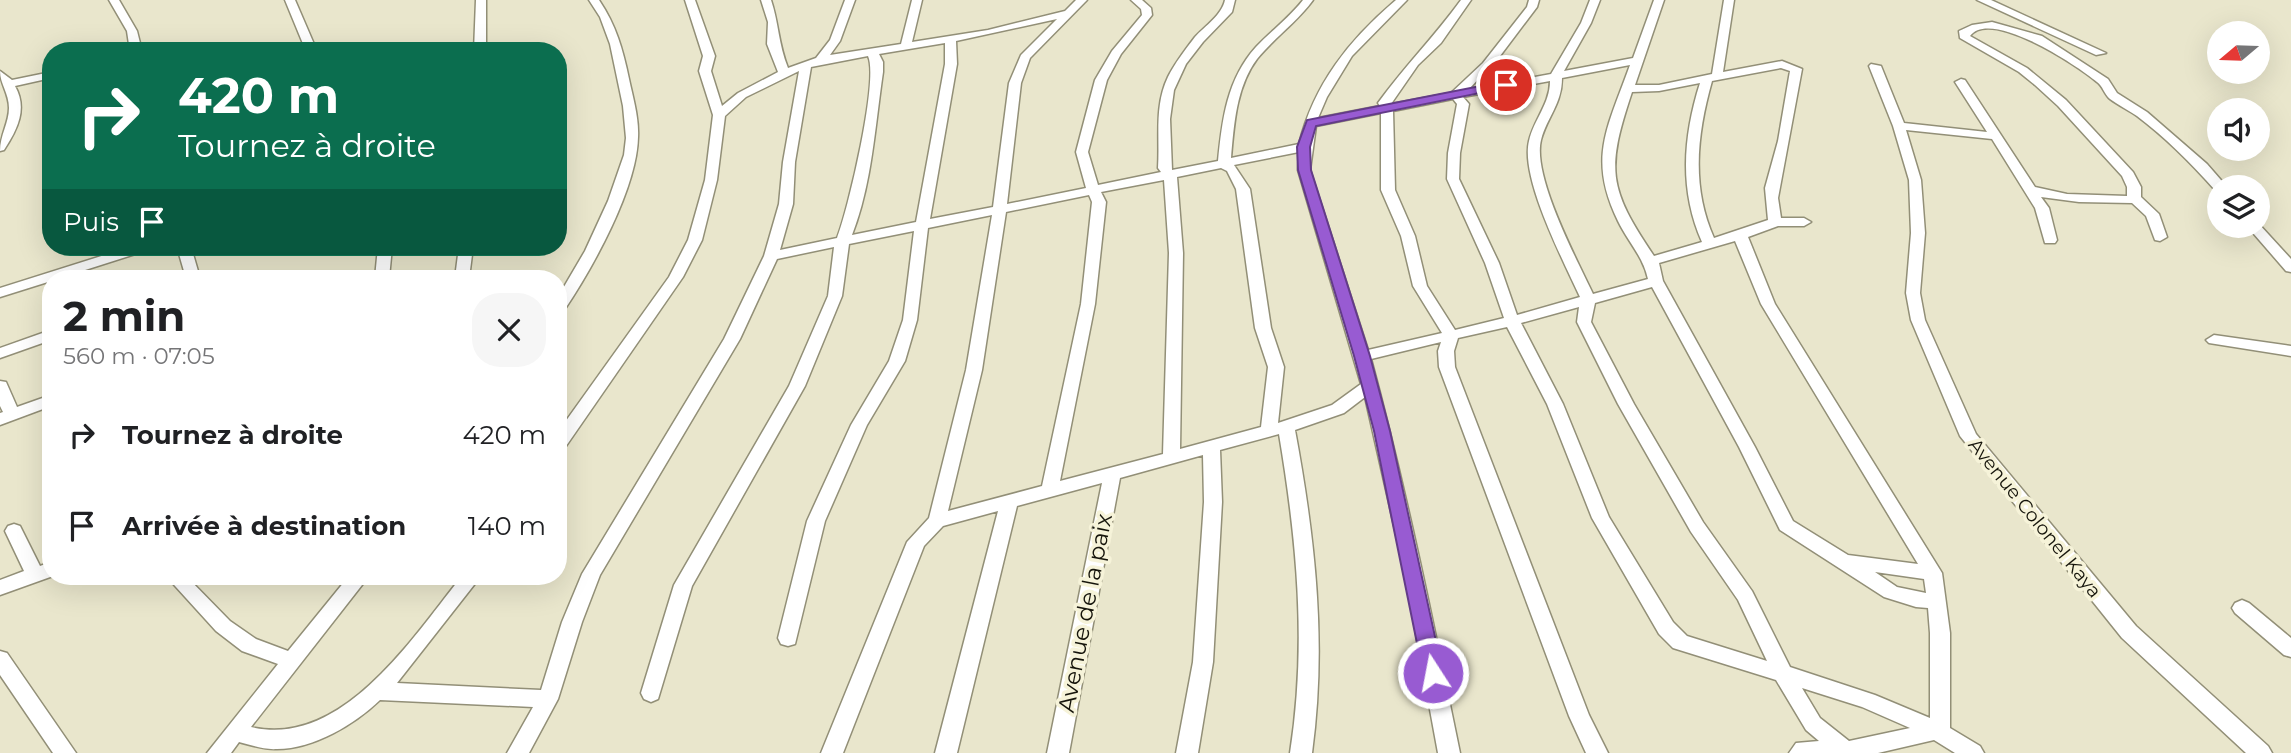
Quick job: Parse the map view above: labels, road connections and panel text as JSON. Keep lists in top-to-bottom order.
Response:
{
  "streets": {
    "street": ["Avenue Colonel Kaya", "Avenue de la paix"]
  },
  "north": "left",
  "page": {
    "turn": ["420 m", "Tournez à droite"],
    "then": "Puis",
    "heading": ["2 min", "560 m · 07:05"],
    "list": [
      {
        "name": "Tournez à droite",
        "value": "420 m"
      },
      {
        "name": "Arrivée à destination",
        "value": "140 m"
      }
    ]
  }
}
